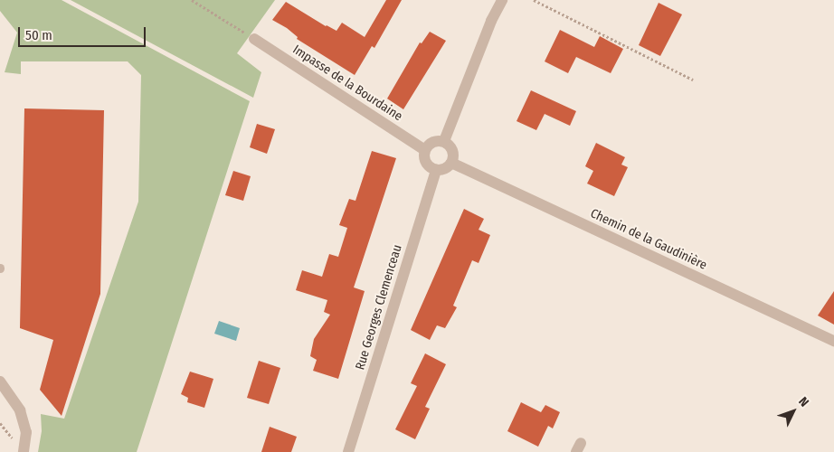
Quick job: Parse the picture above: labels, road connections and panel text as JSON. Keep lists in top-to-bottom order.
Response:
{
  "streets": {
    "street": ["Impasse de la Bourdaine", "Chemin de la Gaudinière", "Rue Georges Clemenceau"]
  },
  "crossings": [
    ["Impasse de la Bourdaine", "Chemin de la Gaudinière"],
    ["Impasse de la Bourdaine", "Rue Georges Clemenceau"],
    ["Chemin de la Gaudinière", "Rue Georges Clemenceau"]
  ],
  "scale_bar": "50 m",
  "north": "top right"
}
